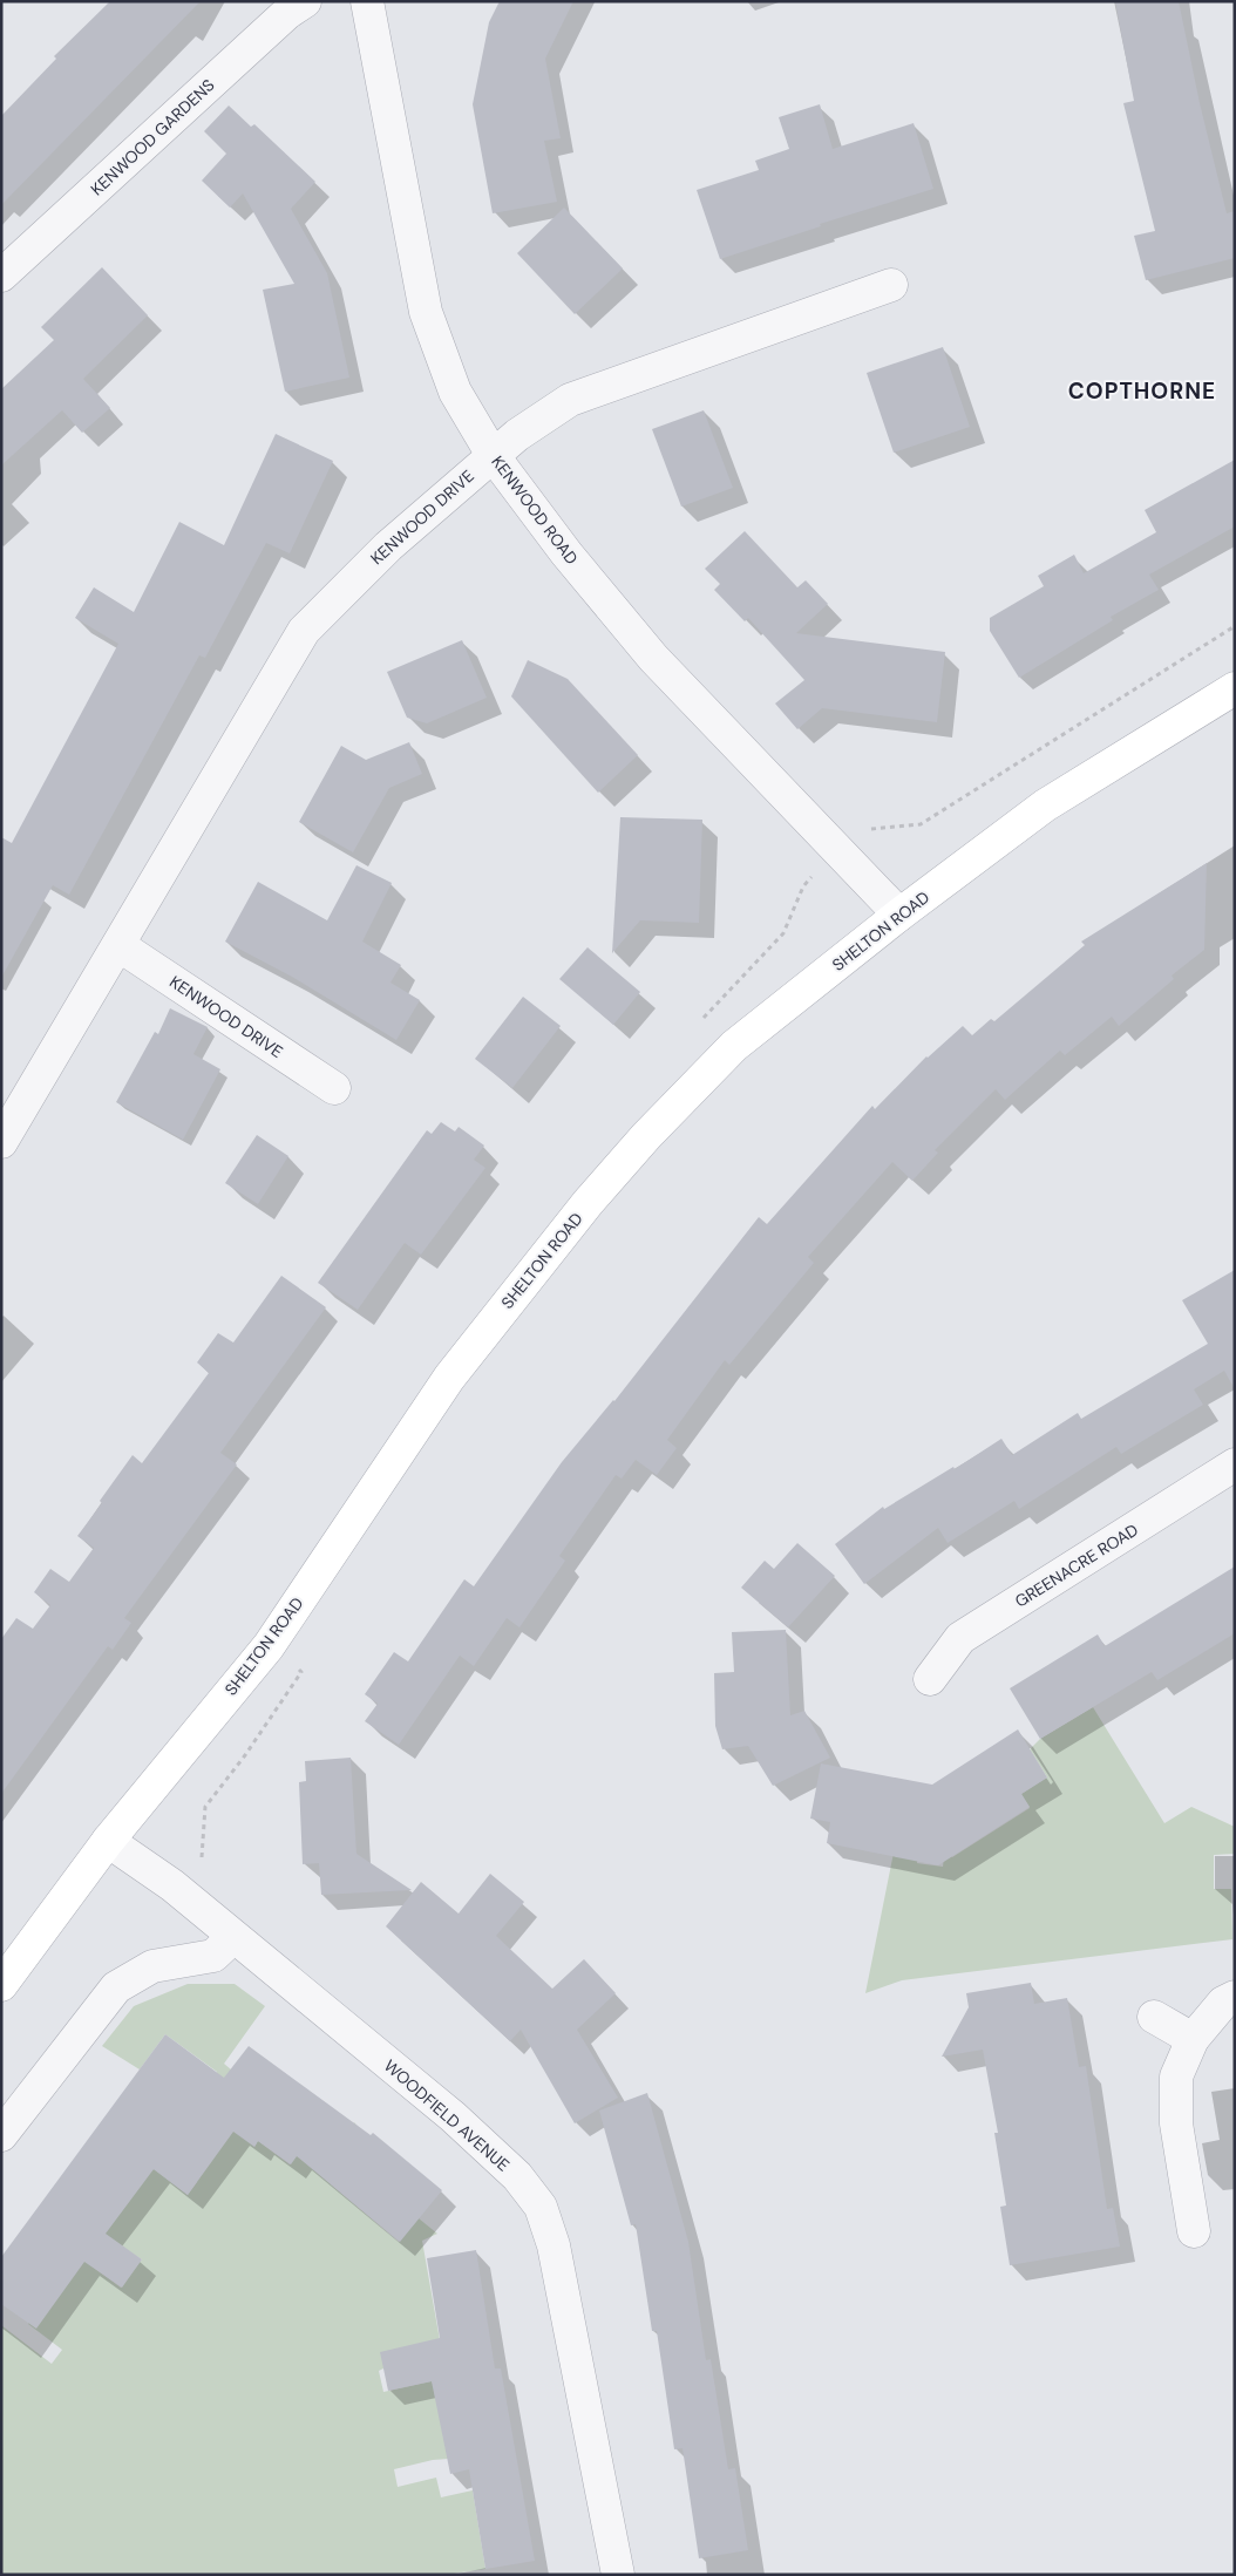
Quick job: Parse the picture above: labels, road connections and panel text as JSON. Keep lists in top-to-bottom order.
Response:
{
  "streets": {
    "main road": ["SHELTON ROAD"],
    "street": [
      "KENWOOD GARDENS",
      "KENWOOD ROAD",
      "KENWOOD DRIVE",
      "GREENACRE ROAD",
      "WOODFIELD AVENUE"
    ]
  },
  "crossings": [
    ["KENWOOD ROAD", "KENWOOD DRIVE"],
    ["KENWOOD ROAD", "SHELTON ROAD"],
    ["SHELTON ROAD", "WOODFIELD AVENUE"]
  ],
  "districts": ["COPTHORNE"]
}
